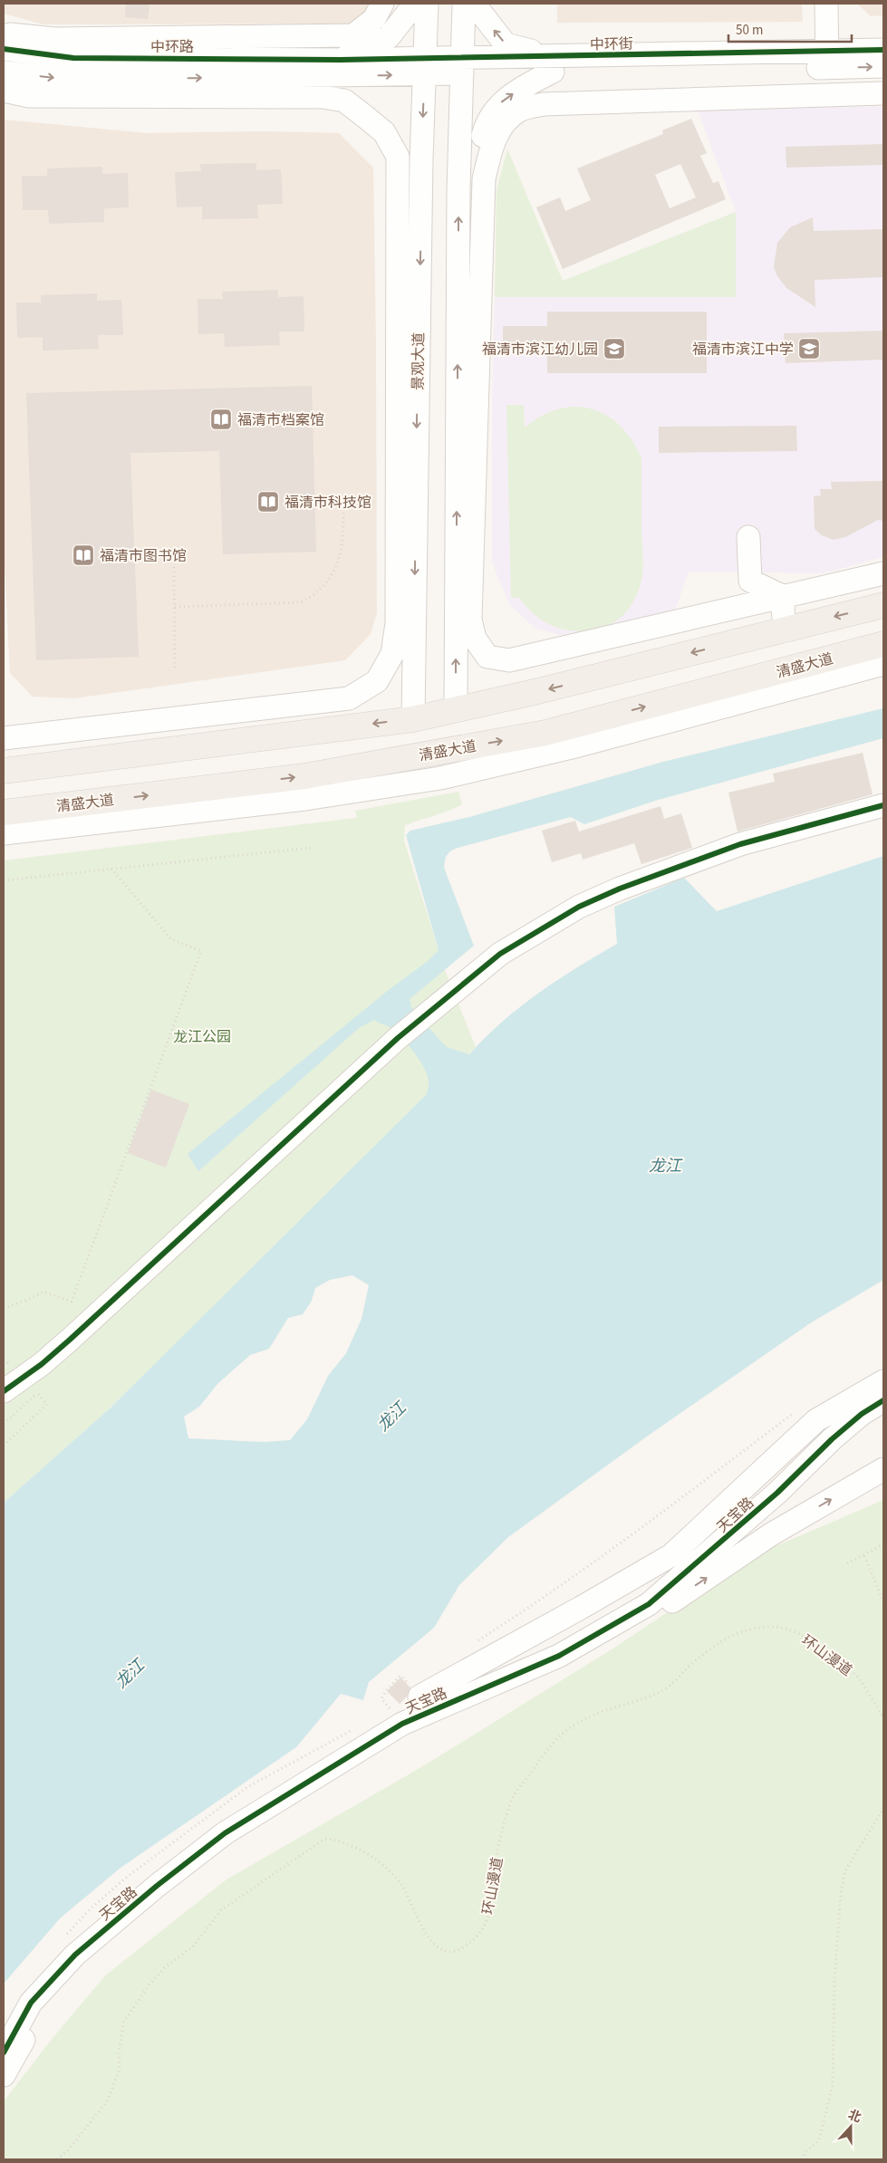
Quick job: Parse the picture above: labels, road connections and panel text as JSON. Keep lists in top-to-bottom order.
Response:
{
  "streets": {
    "main road": ["清盛大道"],
    "street": [
      "中环街",
      "中环路",
      "景观大道",
      "天宝路"
    ],
    "path": ["环山漫道"]
  },
  "crossings": [
    ["中环街", "中环路"],
    ["中环街", "景观大道"]
  ],
  "water": ["龙江"],
  "parks": ["龙江公园"],
  "places": {
    "school or university": ["福清市滨江幼儿园", "福清市滨江中学"],
    "library": ["福清市档案馆", "福清市科技馆", "福清市图书馆"]
  },
  "scale_bar": "50 m",
  "north": "top"
}
